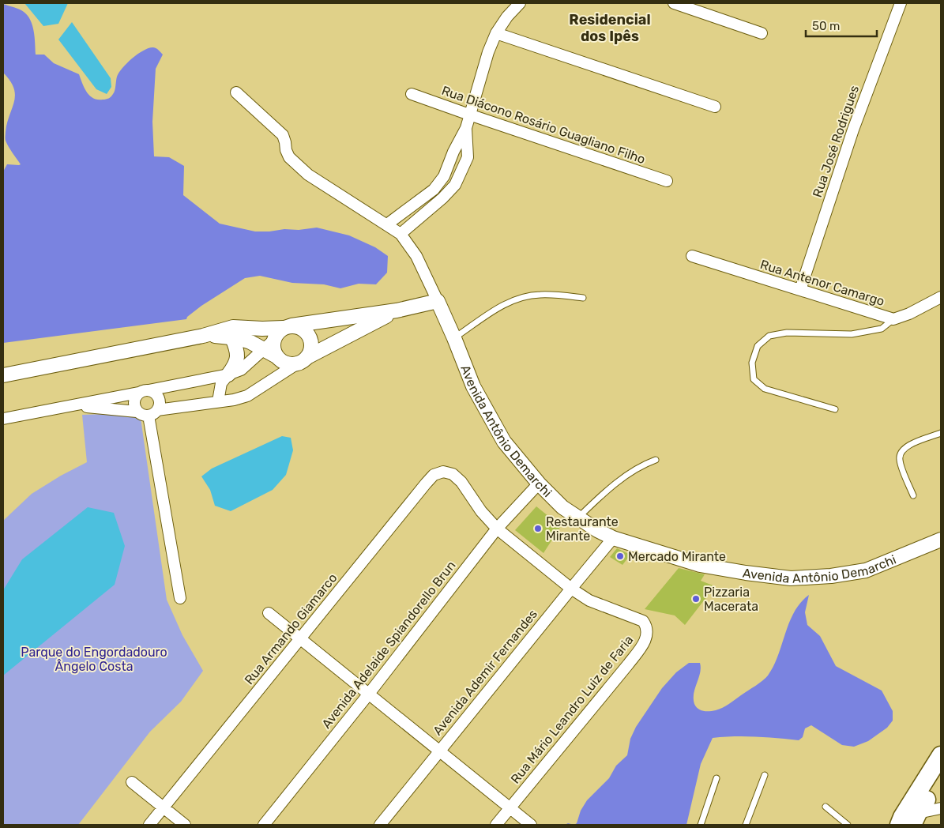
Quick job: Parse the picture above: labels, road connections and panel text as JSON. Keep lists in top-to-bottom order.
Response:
{
  "streets": {
    "street": [
      "Rua Diácono Rosário Guagliano Filho",
      "Rua José Rodrigues",
      "Rua Antenor Camargo",
      "Avenida Antônio Demarchi",
      "Rua Armando Giamarco",
      "Avenida Adelaide Spiandorello Brun",
      "Avenida Ademir Fernandes",
      "Rua Mário Leandro Luiz de Faria"
    ]
  },
  "crossings": [
    ["Rua José Rodrigues", "Rua Antenor Camargo"],
    ["Avenida Antônio Demarchi", "Avenida Adelaide Spiandorello Brun"],
    ["Avenida Antônio Demarchi", "Avenida Ademir Fernandes"],
    ["Rua Armando Giamarco", "Avenida Adelaide Spiandorello Brun"],
    ["Avenida Ademir Fernandes", "Rua Mário Leandro Luiz de Faria"]
  ],
  "districts": ["Residencial dos Ipês"],
  "parks": ["Parque do Engordadouro Ângelo Costa"],
  "places": ["Restaurante Mirante", "Mercado Mirante", "Pizzaria Macerata"],
  "scale_bar": "50 m"
}
